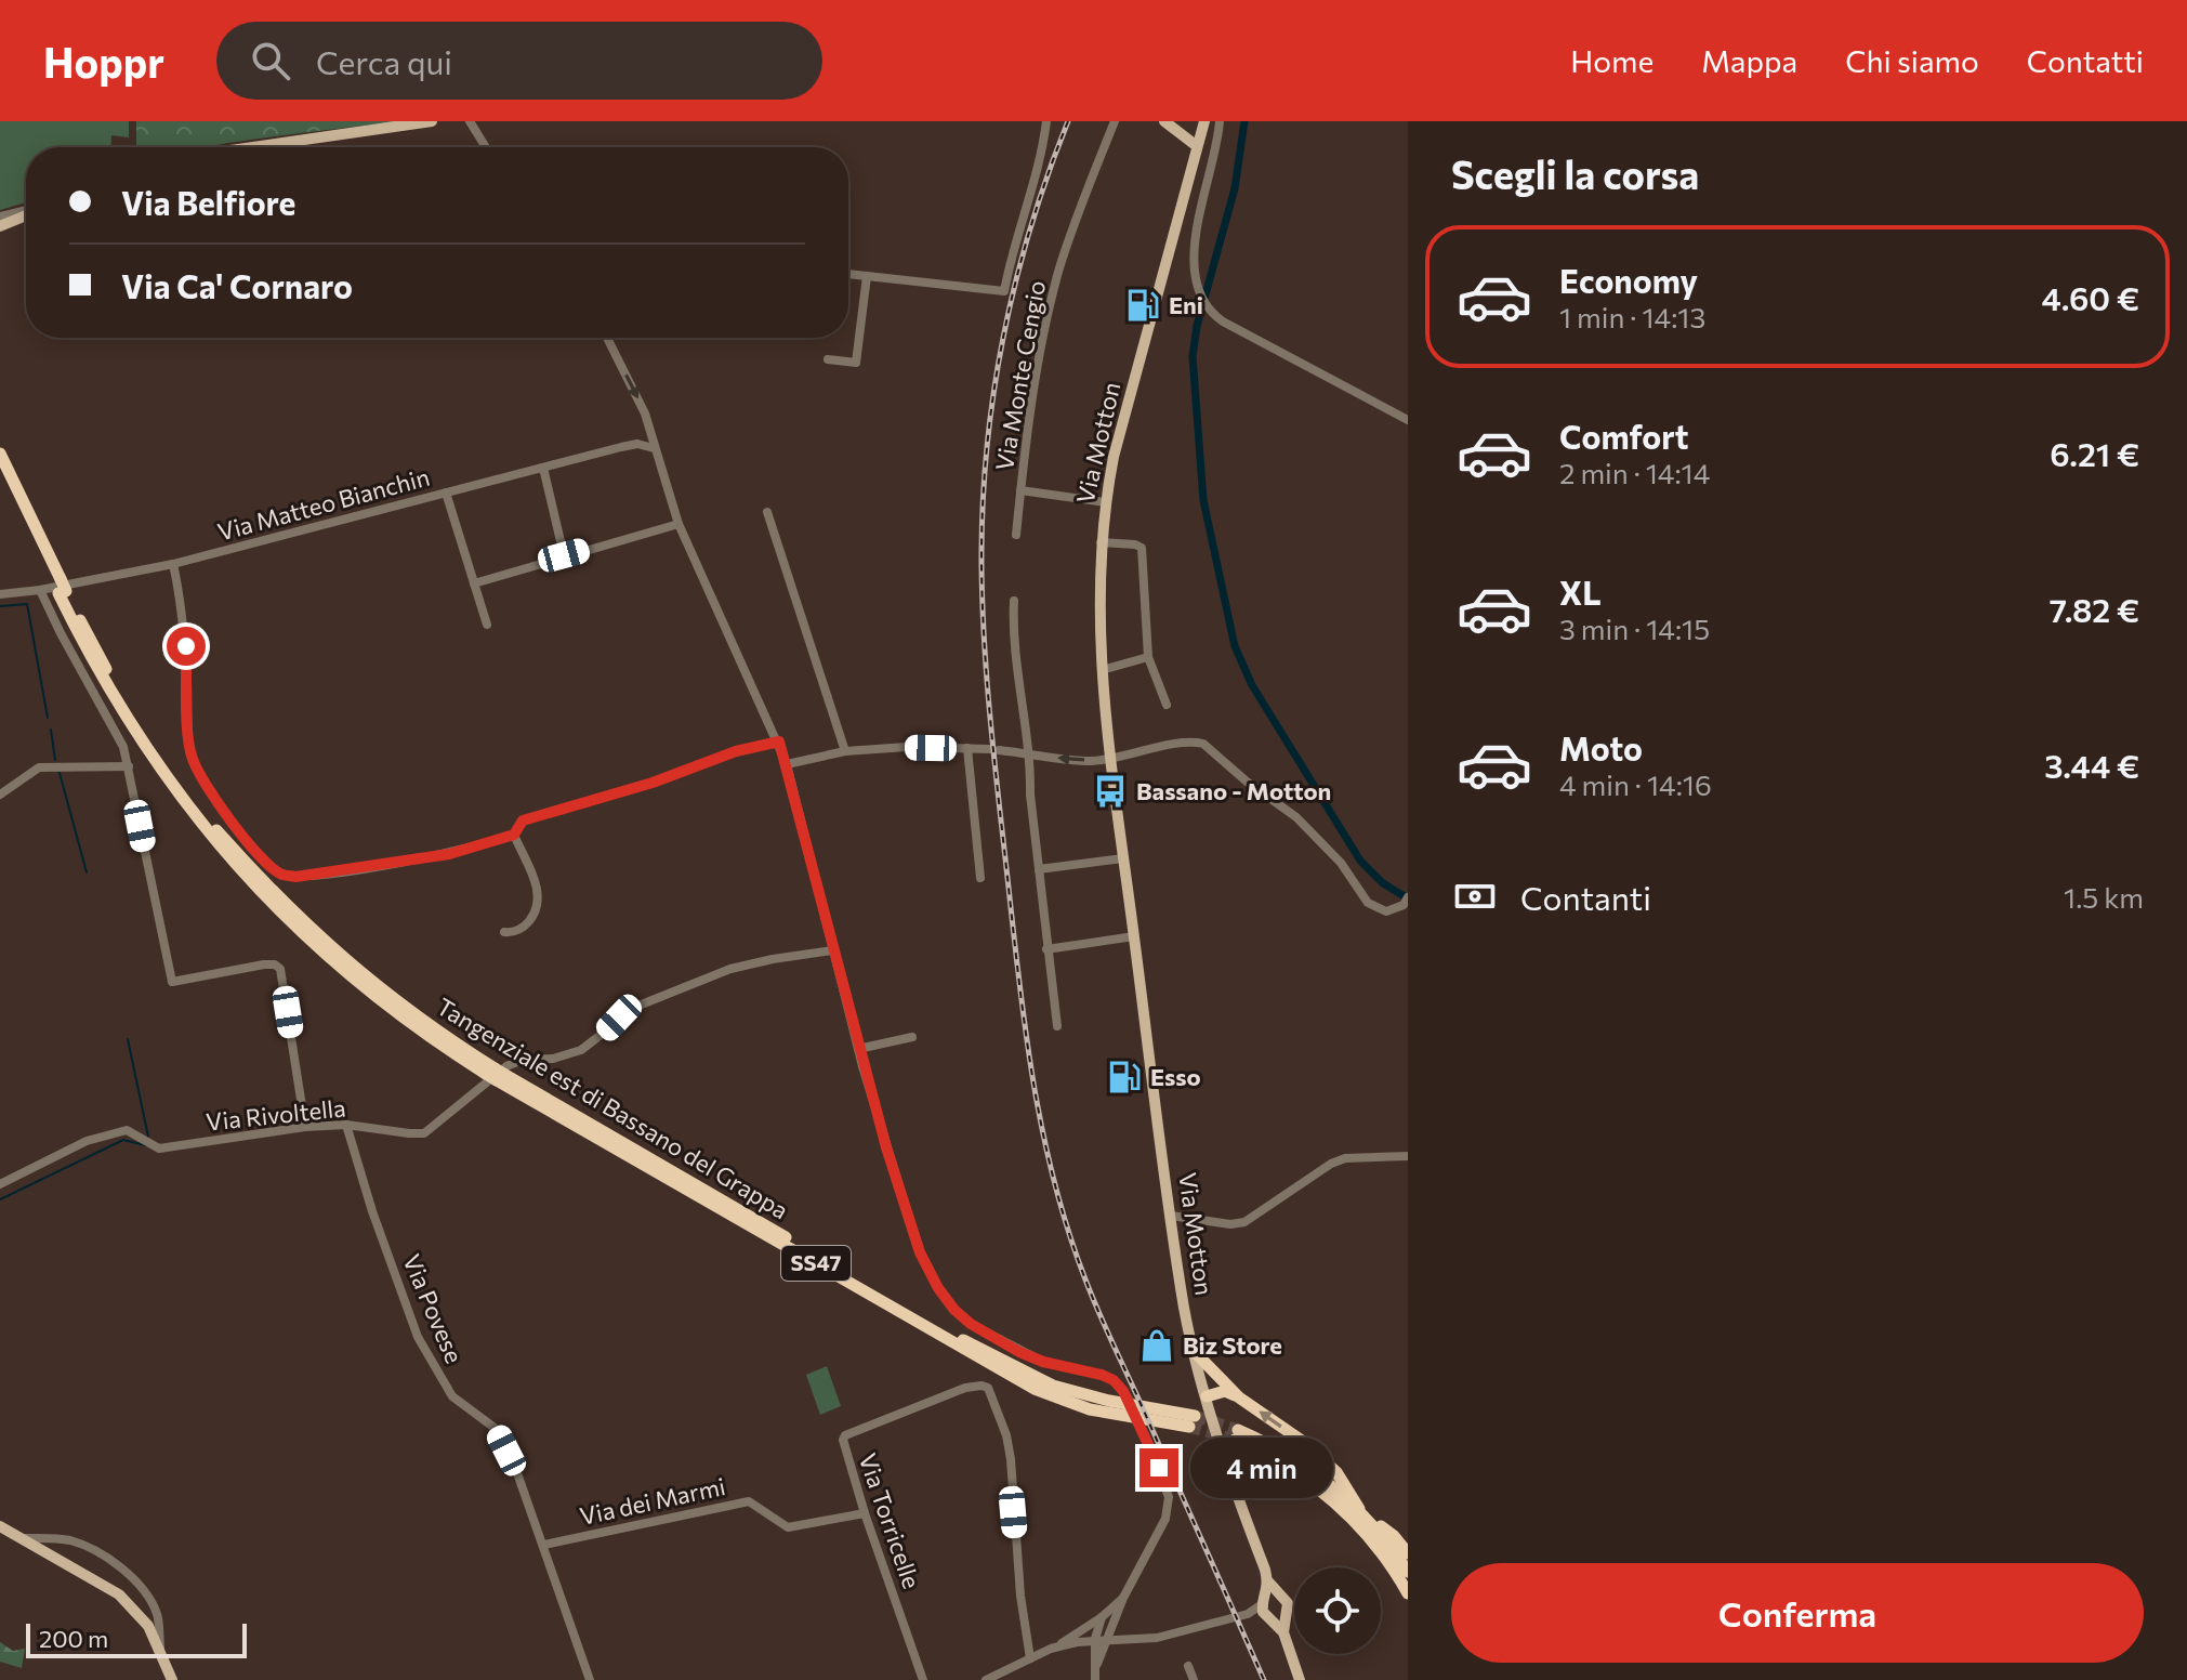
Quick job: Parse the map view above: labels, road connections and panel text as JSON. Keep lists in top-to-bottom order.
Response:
{
  "streets": {
    "highway": ["Tangenziale est di Bassano del Grappa", "SS47"],
    "main road": ["Via Motton"],
    "street": [
      "Via Monte Cengio",
      "Via Matteo Bianchin",
      "Via Rivoltella",
      "Via Povese",
      "Via dei Marmi",
      "Via Torricelle"
    ]
  },
  "crossings": [
    ["Via Monte Cengio", "Via Motton"],
    ["Via Rivoltella", "Via Povese"],
    ["Via Povese", "Via dei Marmi"],
    ["Via dei Marmi", "Via Torricelle"]
  ],
  "places": {
    "fuel station": ["Eni", "Esso"],
    "bus stop": ["Bassano - Motton"],
    "shop": ["Biz Store"]
  },
  "scale_bar": "200 m",
  "page": {
    "header": "Hoppr",
    "search": "Cerca qui",
    "nav": [
      "Home",
      "Mappa",
      "Chi siamo",
      "Contatti"
    ],
    "heading": "Scegli la corsa",
    "banner": ["Via Belfiore", "Via Ca' Cornaro"],
    "list": [
      {
        "name": "Economy",
        "note": "1 min · 14:13",
        "value": "4.60 €"
      },
      {
        "name": "Comfort",
        "note": "2 min · 14:14",
        "value": "6.21 €"
      },
      {
        "name": "XL",
        "note": "3 min · 14:15",
        "value": "7.82 €"
      },
      {
        "name": "Moto",
        "note": "4 min · 14:16",
        "value": "3.44 €"
      }
    ],
    "pay": ["Contanti", "1.5 km"],
    "bubble": "4 min",
    "buttons": "Conferma",
    "scale": "200 m"
  }
}
